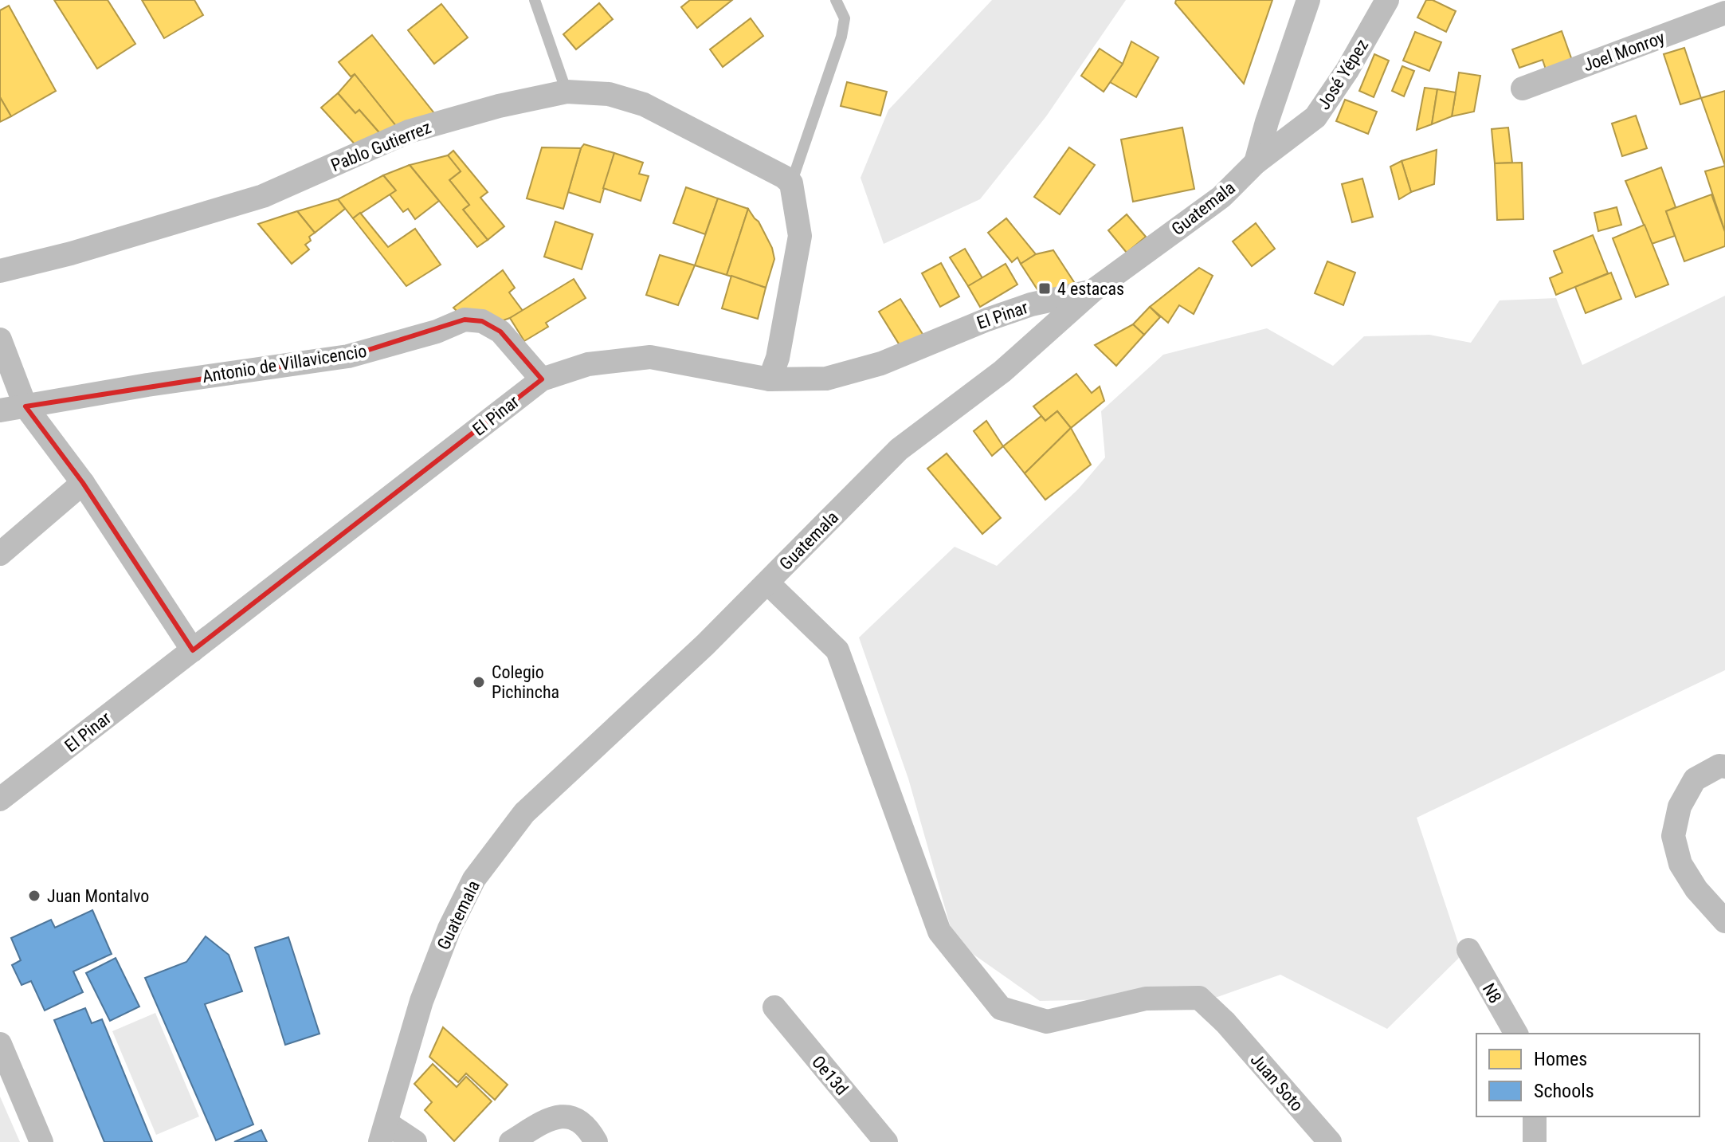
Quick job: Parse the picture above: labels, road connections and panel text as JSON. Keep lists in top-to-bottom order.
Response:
{
  "streets": {
    "street": [
      "Joel Monroy",
      "José Yépez",
      "Pablo Gutierrez",
      "Guatemala",
      "El Pinar",
      "Antonio de Villavicencio",
      "N8",
      "Oe13d",
      "Juan Soto"
    ]
  },
  "crossings": [
    ["José Yépez", "Guatemala"],
    ["Guatemala", "El Pinar"],
    ["Guatemala", "Juan Soto"],
    ["El Pinar", "Antonio de Villavicencio"]
  ],
  "places": {
    "transit": ["4 estacas"],
    "other": ["Colegio Pichincha", "Juan Montalvo"]
  },
  "legend": ["Homes", "Schools"]
}
